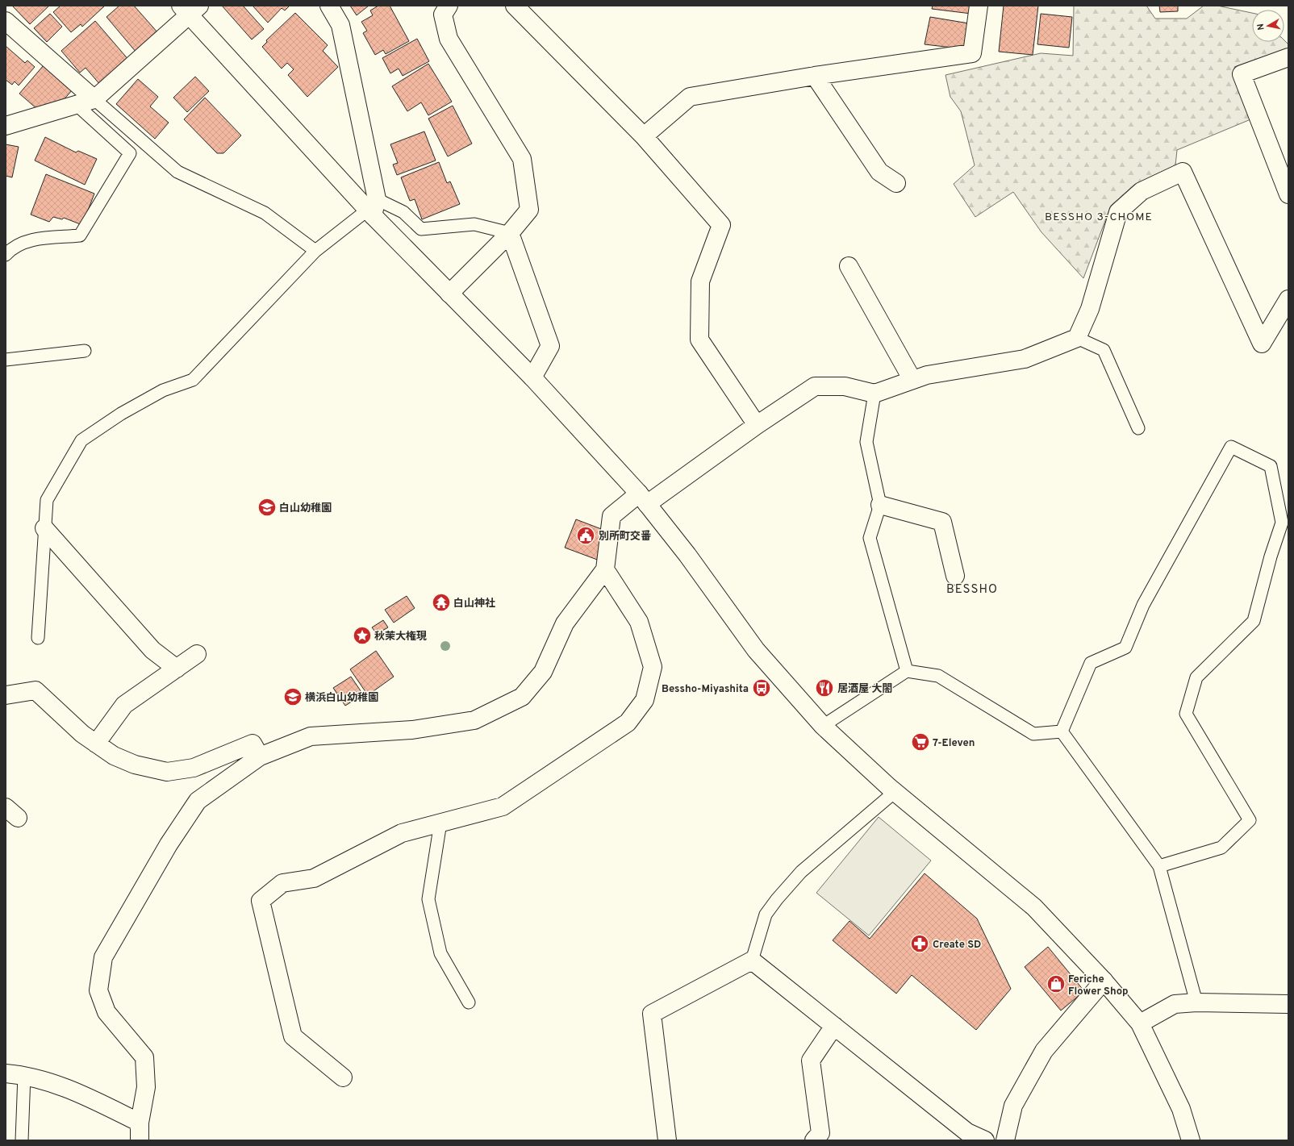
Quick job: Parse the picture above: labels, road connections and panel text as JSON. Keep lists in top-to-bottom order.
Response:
{
  "districts": ["BESSHO 3-CHOME", "BESSHO"],
  "places": {
    "school or university": ["白山幼稚園", "横浜白山幼稚園"],
    "public building": ["別所町交番"],
    "temple": ["白山神社"],
    "place": ["秋茉大権現"],
    "bus stop": ["Bessho-Miyashita"],
    "restaurant": ["居酒屋 大閤"],
    "supermarket": ["7-Eleven"],
    "pharmacy": ["Create SD"],
    "shop": ["Feriche Flower Shop"]
  },
  "north": "left"
}
